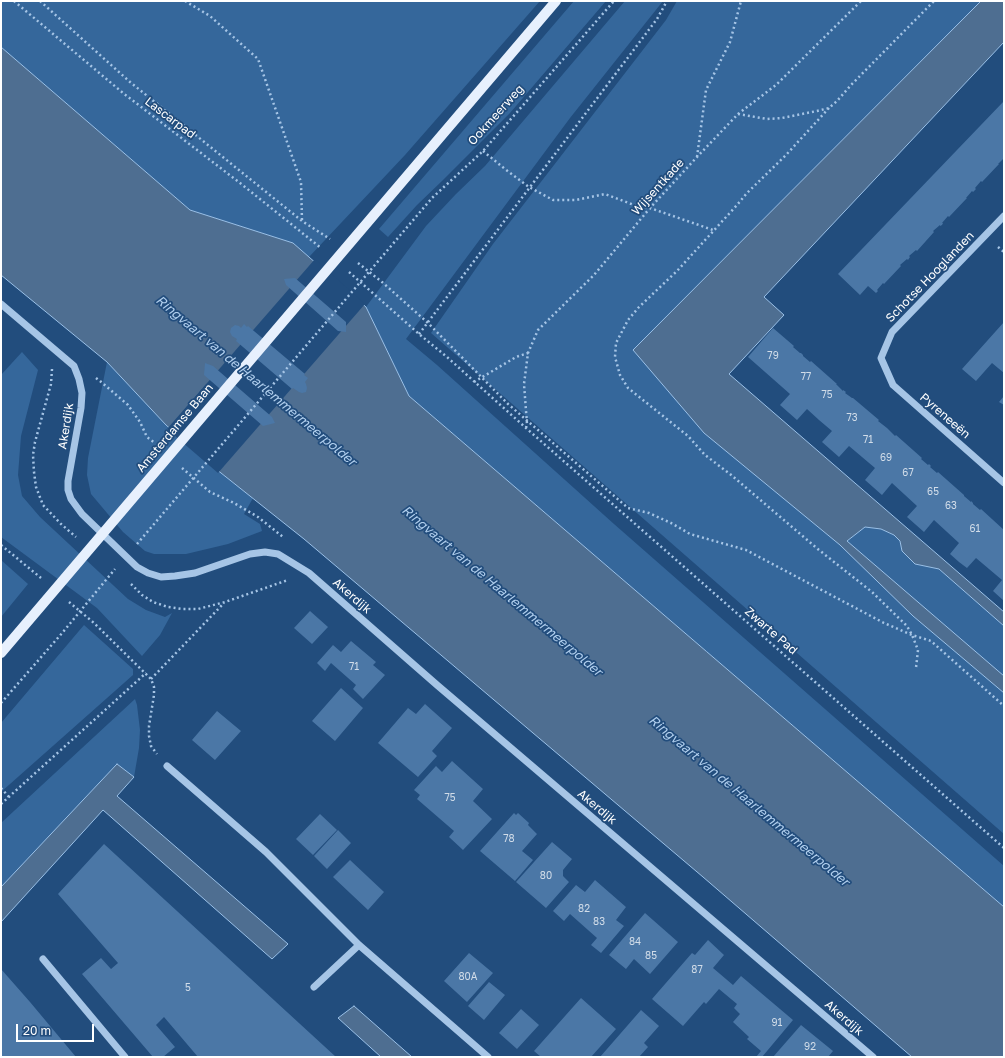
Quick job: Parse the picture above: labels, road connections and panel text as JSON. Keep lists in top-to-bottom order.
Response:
{
  "streets": {
    "main road": ["Amsterdamse Baan"],
    "street": ["Schotse Hooglanden", "Pyreneeën", "Akerdijk"],
    "path": [
      "Ookmeerweg",
      "Lascarpad",
      "Wijsentkade",
      "Zwarte Pad"
    ]
  },
  "crossings": [
    ["Wijsentkade", "Zwarte Pad"],
    ["Schotse Hooglanden", "Pyreneeën"]
  ],
  "water": ["Ringvaart van de Haarlemmermeerpolder"],
  "house_numbers": [
    "79",
    "77",
    "75",
    "73",
    "71",
    "69",
    "67",
    "65",
    "63",
    "61",
    "71",
    "75",
    "78",
    "80",
    "82",
    "83",
    "84",
    "85",
    "87",
    "80A",
    "5",
    "91",
    "92"
  ],
  "scale_bar": "20 m"
}
